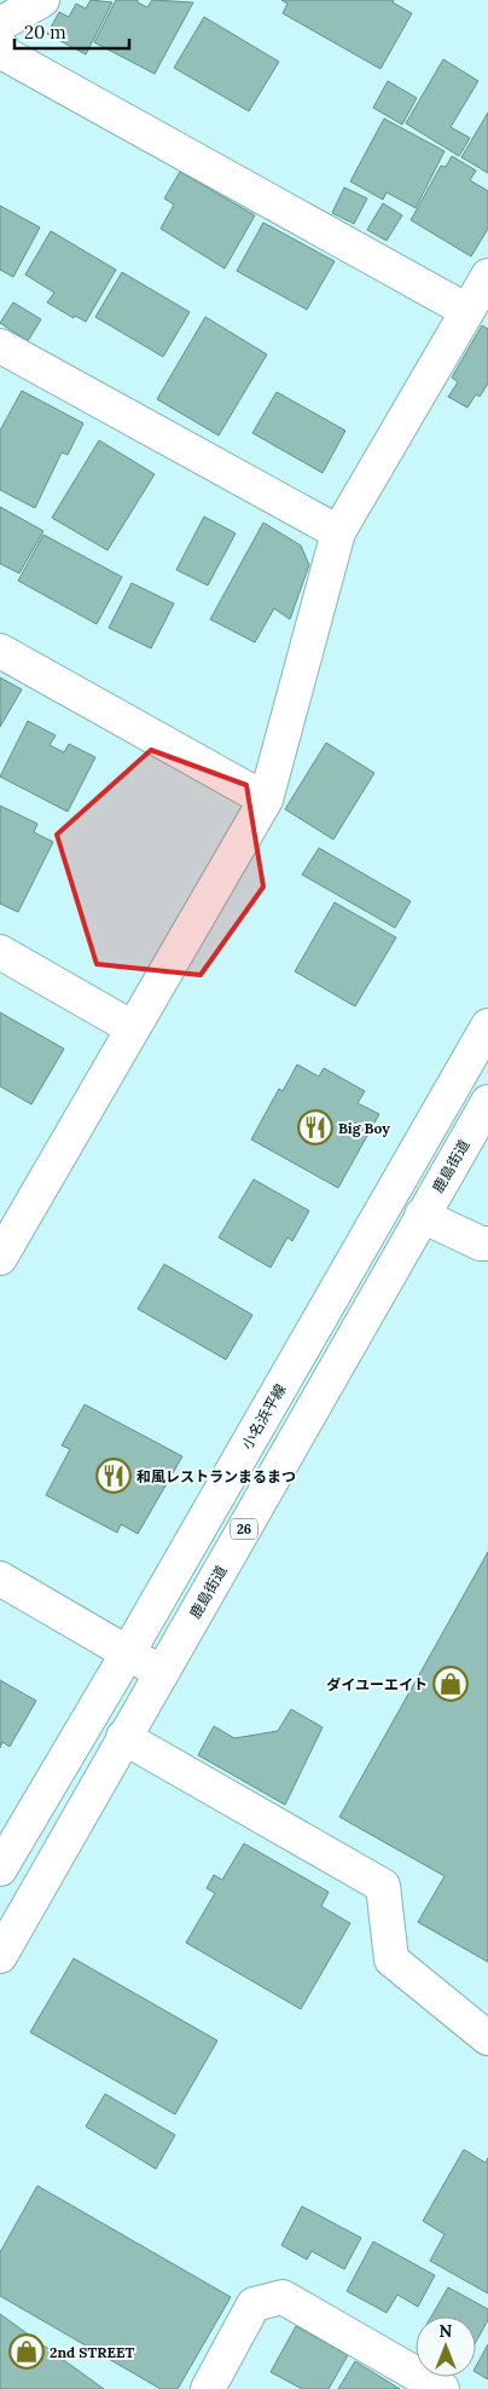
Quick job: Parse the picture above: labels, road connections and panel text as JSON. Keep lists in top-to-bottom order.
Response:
{
  "streets": {
    "street": ["鹿島街道", "小名浜平線", "26"]
  },
  "places": {
    "restaurant": ["Big Boy", "和風レストランまるまつ"],
    "shop": ["ダイユーエイト", "2nd STREET"]
  },
  "scale_bar": "20 m",
  "north": "top"
}
